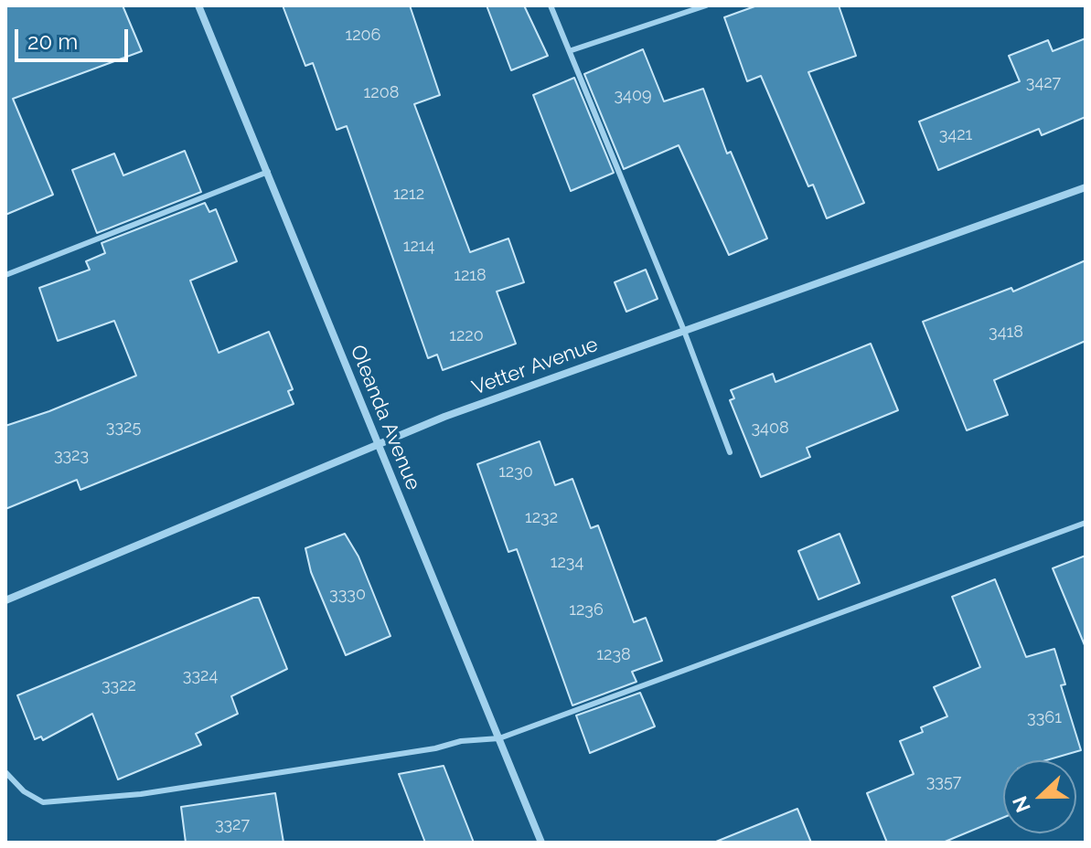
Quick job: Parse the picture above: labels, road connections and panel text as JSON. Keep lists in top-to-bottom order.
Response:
{
  "streets": {
    "street": ["Vetter Avenue", "Oleanda Avenue"]
  },
  "crossings": [
    ["Vetter Avenue", "Oleanda Avenue"]
  ],
  "house_numbers": [
    "1206",
    "3427",
    "1208",
    "3409",
    "3421",
    "1212",
    "1214",
    "1218",
    "3418",
    "1220",
    "3325",
    "3408",
    "3323",
    "1230",
    "1232",
    "1234",
    "3330",
    "1236",
    "1238",
    "3324",
    "3322",
    "3361",
    "3357",
    "3327"
  ],
  "scale_bar": "20 m",
  "north": "left"
}
